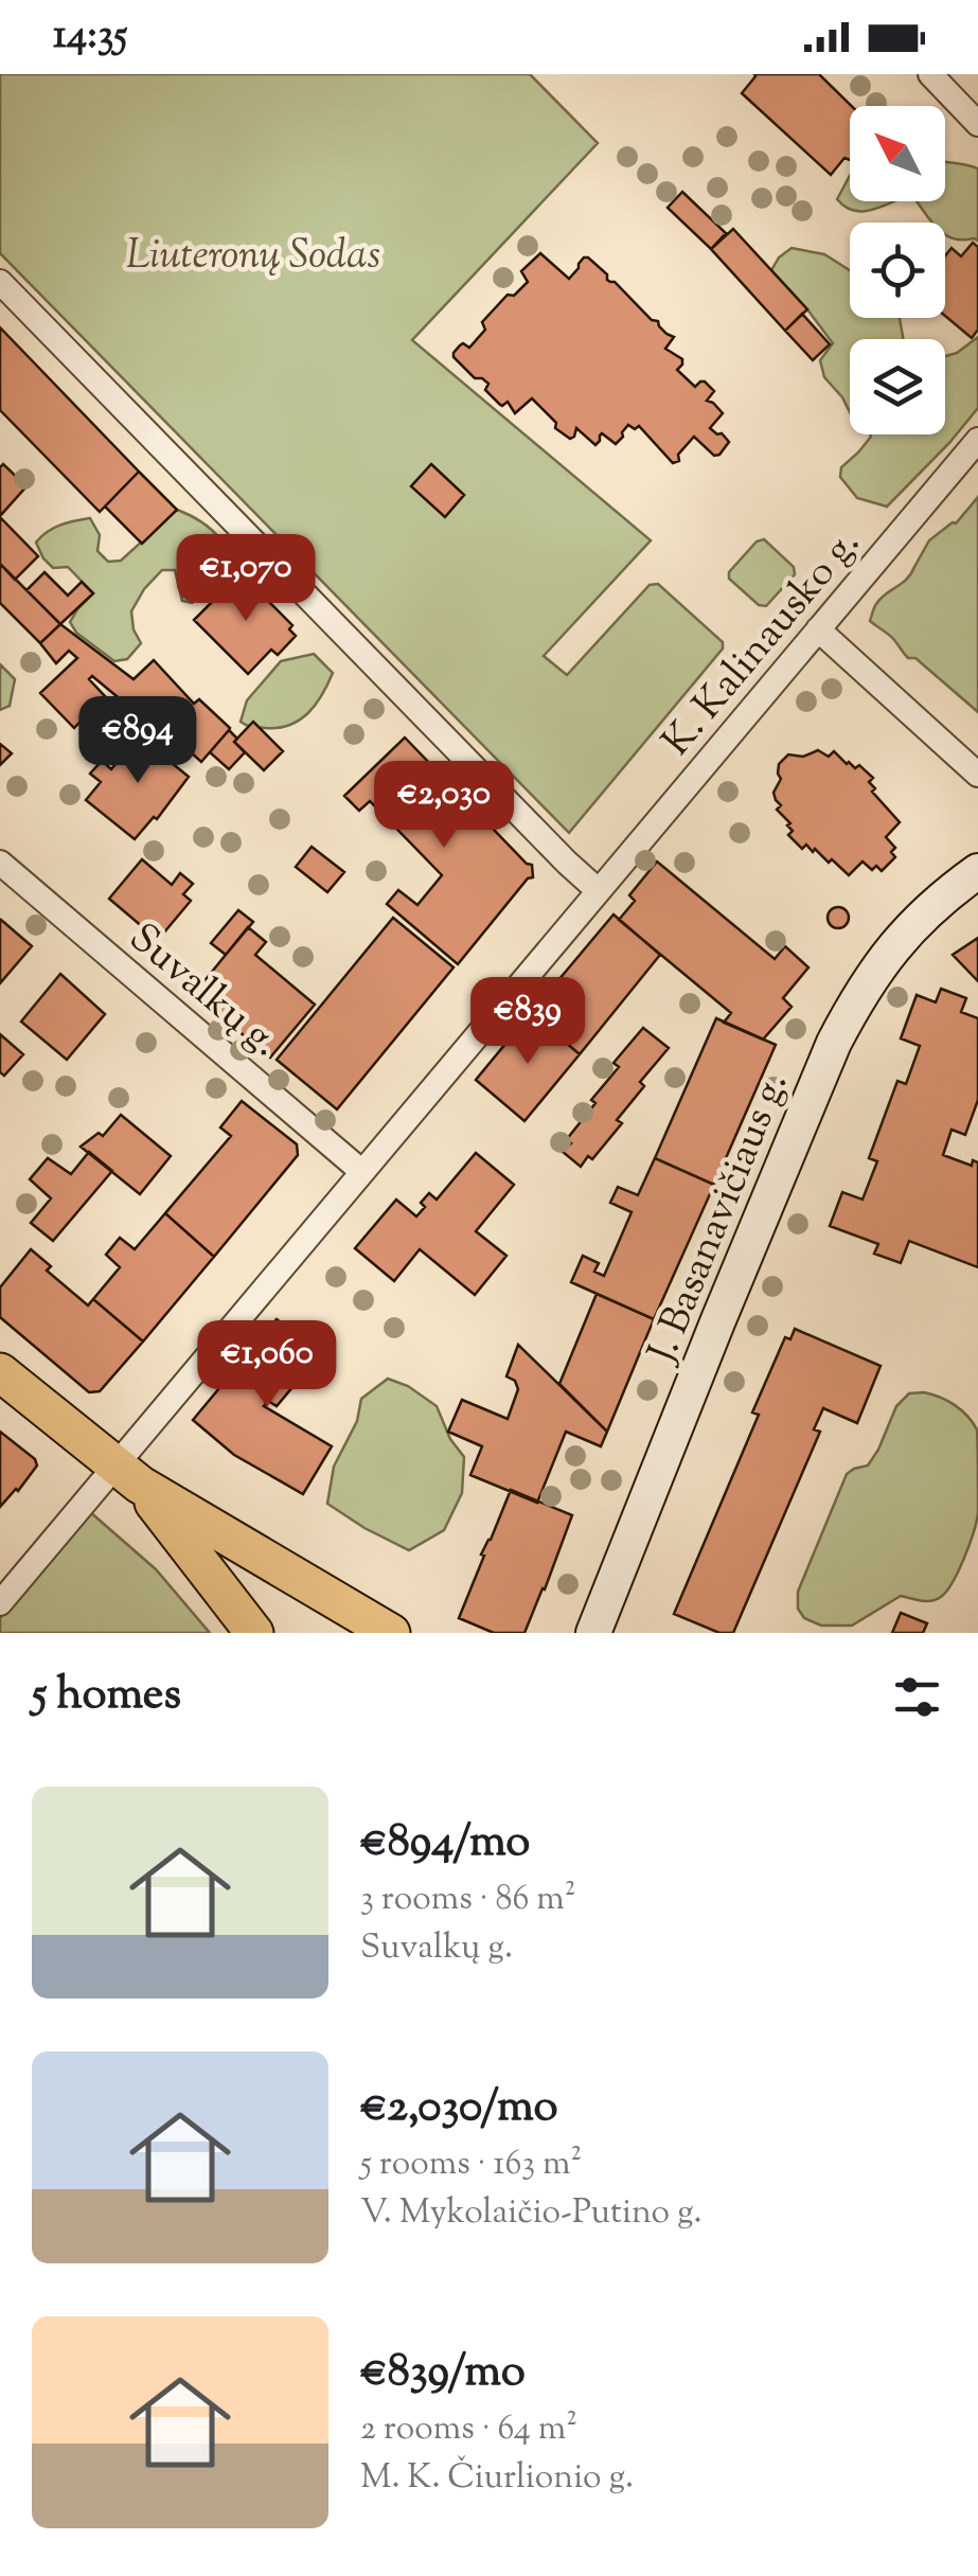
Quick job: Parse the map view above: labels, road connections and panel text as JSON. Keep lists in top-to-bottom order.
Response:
{
  "streets": {
    "main road": ["J. Basanavičiaus g."],
    "street": ["K. Kalinausko g.", "Suvalkų g."]
  },
  "crossings": [
    ["K. Kalinausko g.", "Suvalkų g."]
  ],
  "parks": ["Liuteronų Sodas"],
  "north": "top left",
  "page": {
    "status": "14:35",
    "price": [
      "€1,070",
      "€894",
      "€2,030",
      "€839",
      "€1,060"
    ],
    "heading": "5 homes",
    "list": [
      {
        "name": "€894/mo",
        "note": "3 rooms · 86 m² · Suvalkų g."
      },
      {
        "name": "€2,030/mo",
        "note": "5 rooms · 163 m² · V. Mykolaičio-Putino g."
      },
      {
        "name": "€839/mo",
        "note": "2 rooms · 64 m² · M. K. Čiurlionio g."
      }
    ]
  }
}
